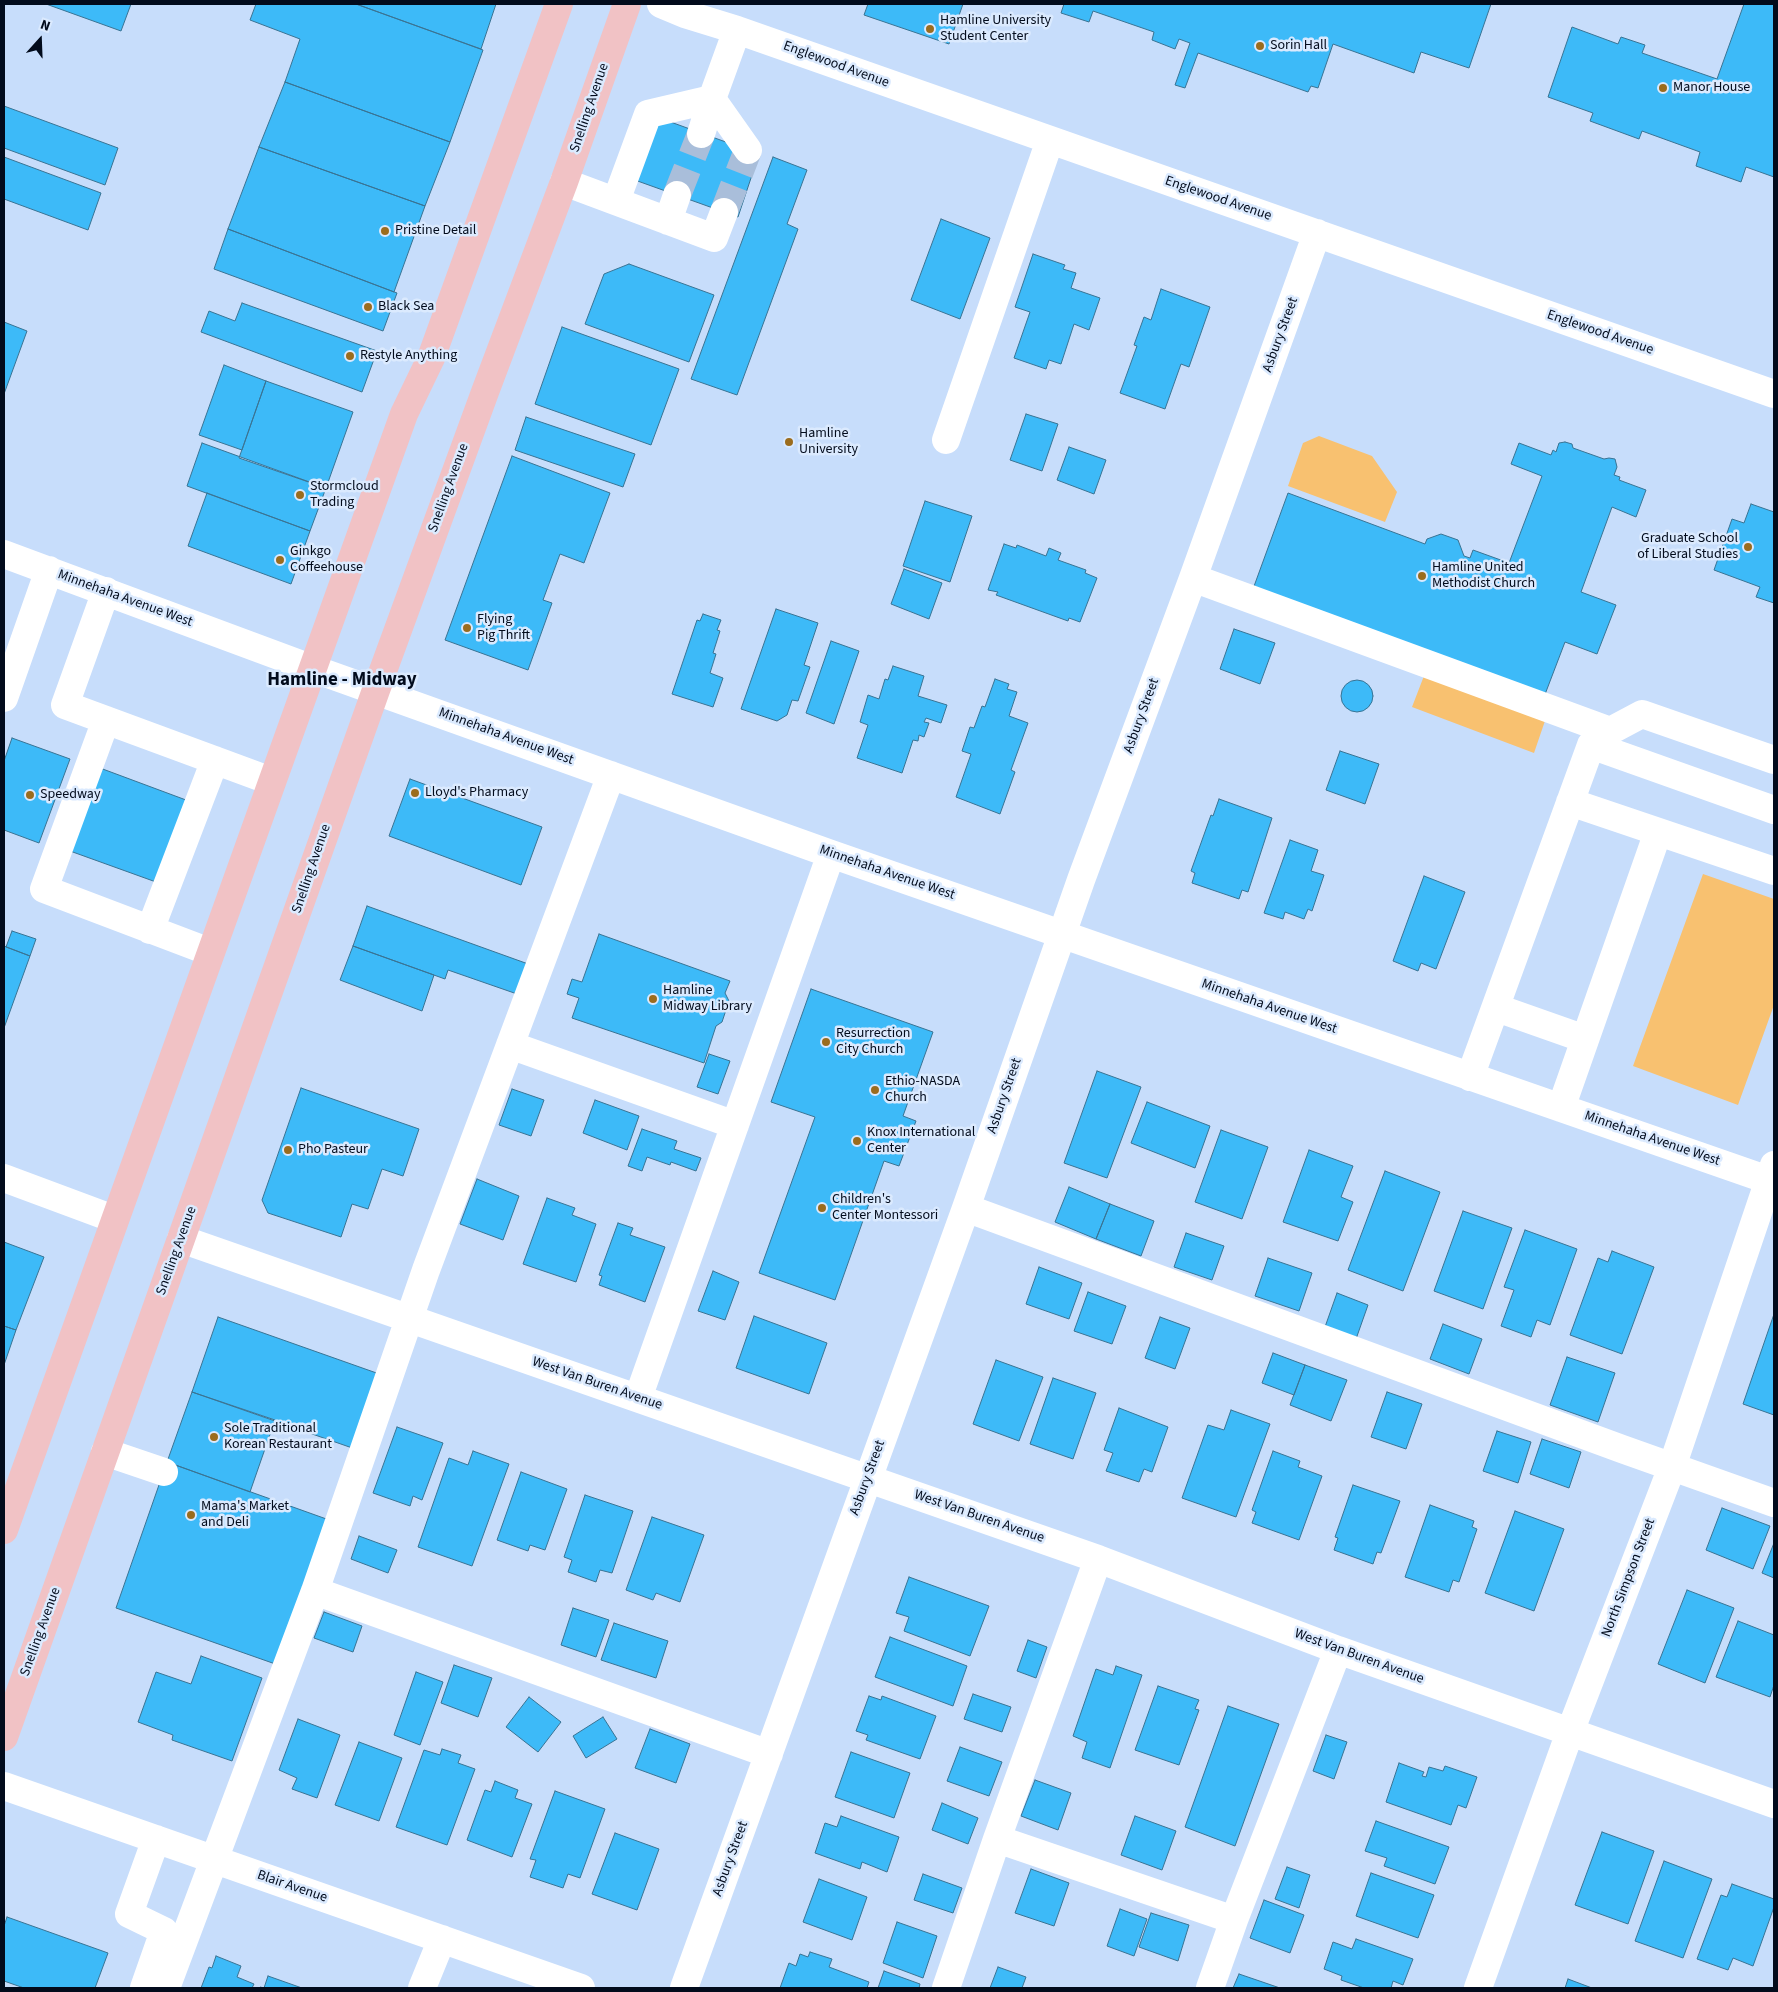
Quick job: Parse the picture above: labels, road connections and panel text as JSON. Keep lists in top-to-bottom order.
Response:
{
  "streets": {
    "main road": ["Snelling Avenue"],
    "street": [
      "Englewood Avenue",
      "Asbury Street",
      "Minnehaha Avenue West",
      "West Van Buren Avenue",
      "North Simpson Street",
      "Blair Avenue"
    ]
  },
  "crossings": [
    ["Englewood Avenue", "Asbury Street"],
    ["Snelling Avenue", "Minnehaha Avenue West"],
    ["Snelling Avenue", "West Van Buren Avenue"],
    ["Asbury Street", "Minnehaha Avenue West"],
    ["Asbury Street", "West Van Buren Avenue"],
    ["Minnehaha Avenue West", "North Simpson Street"],
    ["West Van Buren Avenue", "North Simpson Street"]
  ],
  "districts": ["Hamline - Midway"],
  "places": [
    "Hamline University Student Center",
    "Sorin Hall",
    "Manor House",
    "Pristine Detail",
    "Black Sea",
    "Restyle Anything",
    "Hamline University",
    "Stormcloud Trading",
    "Graduate School of Liberal Studies",
    "Ginkgo Coffeehouse",
    "Hamline United Methodist Church",
    "Flying Pig Thrift",
    "Lloyd's Pharmacy",
    "Speedway",
    "Hamline Midway Library",
    "Resurrection City Church",
    "Ethio-NASDA Church",
    "Knox International Center",
    "Pho Pasteur",
    "Children's Center Montessori",
    "Sole Traditional Korean Restaurant",
    "Mama's Market and Deli"
  ],
  "north": "top"
}
